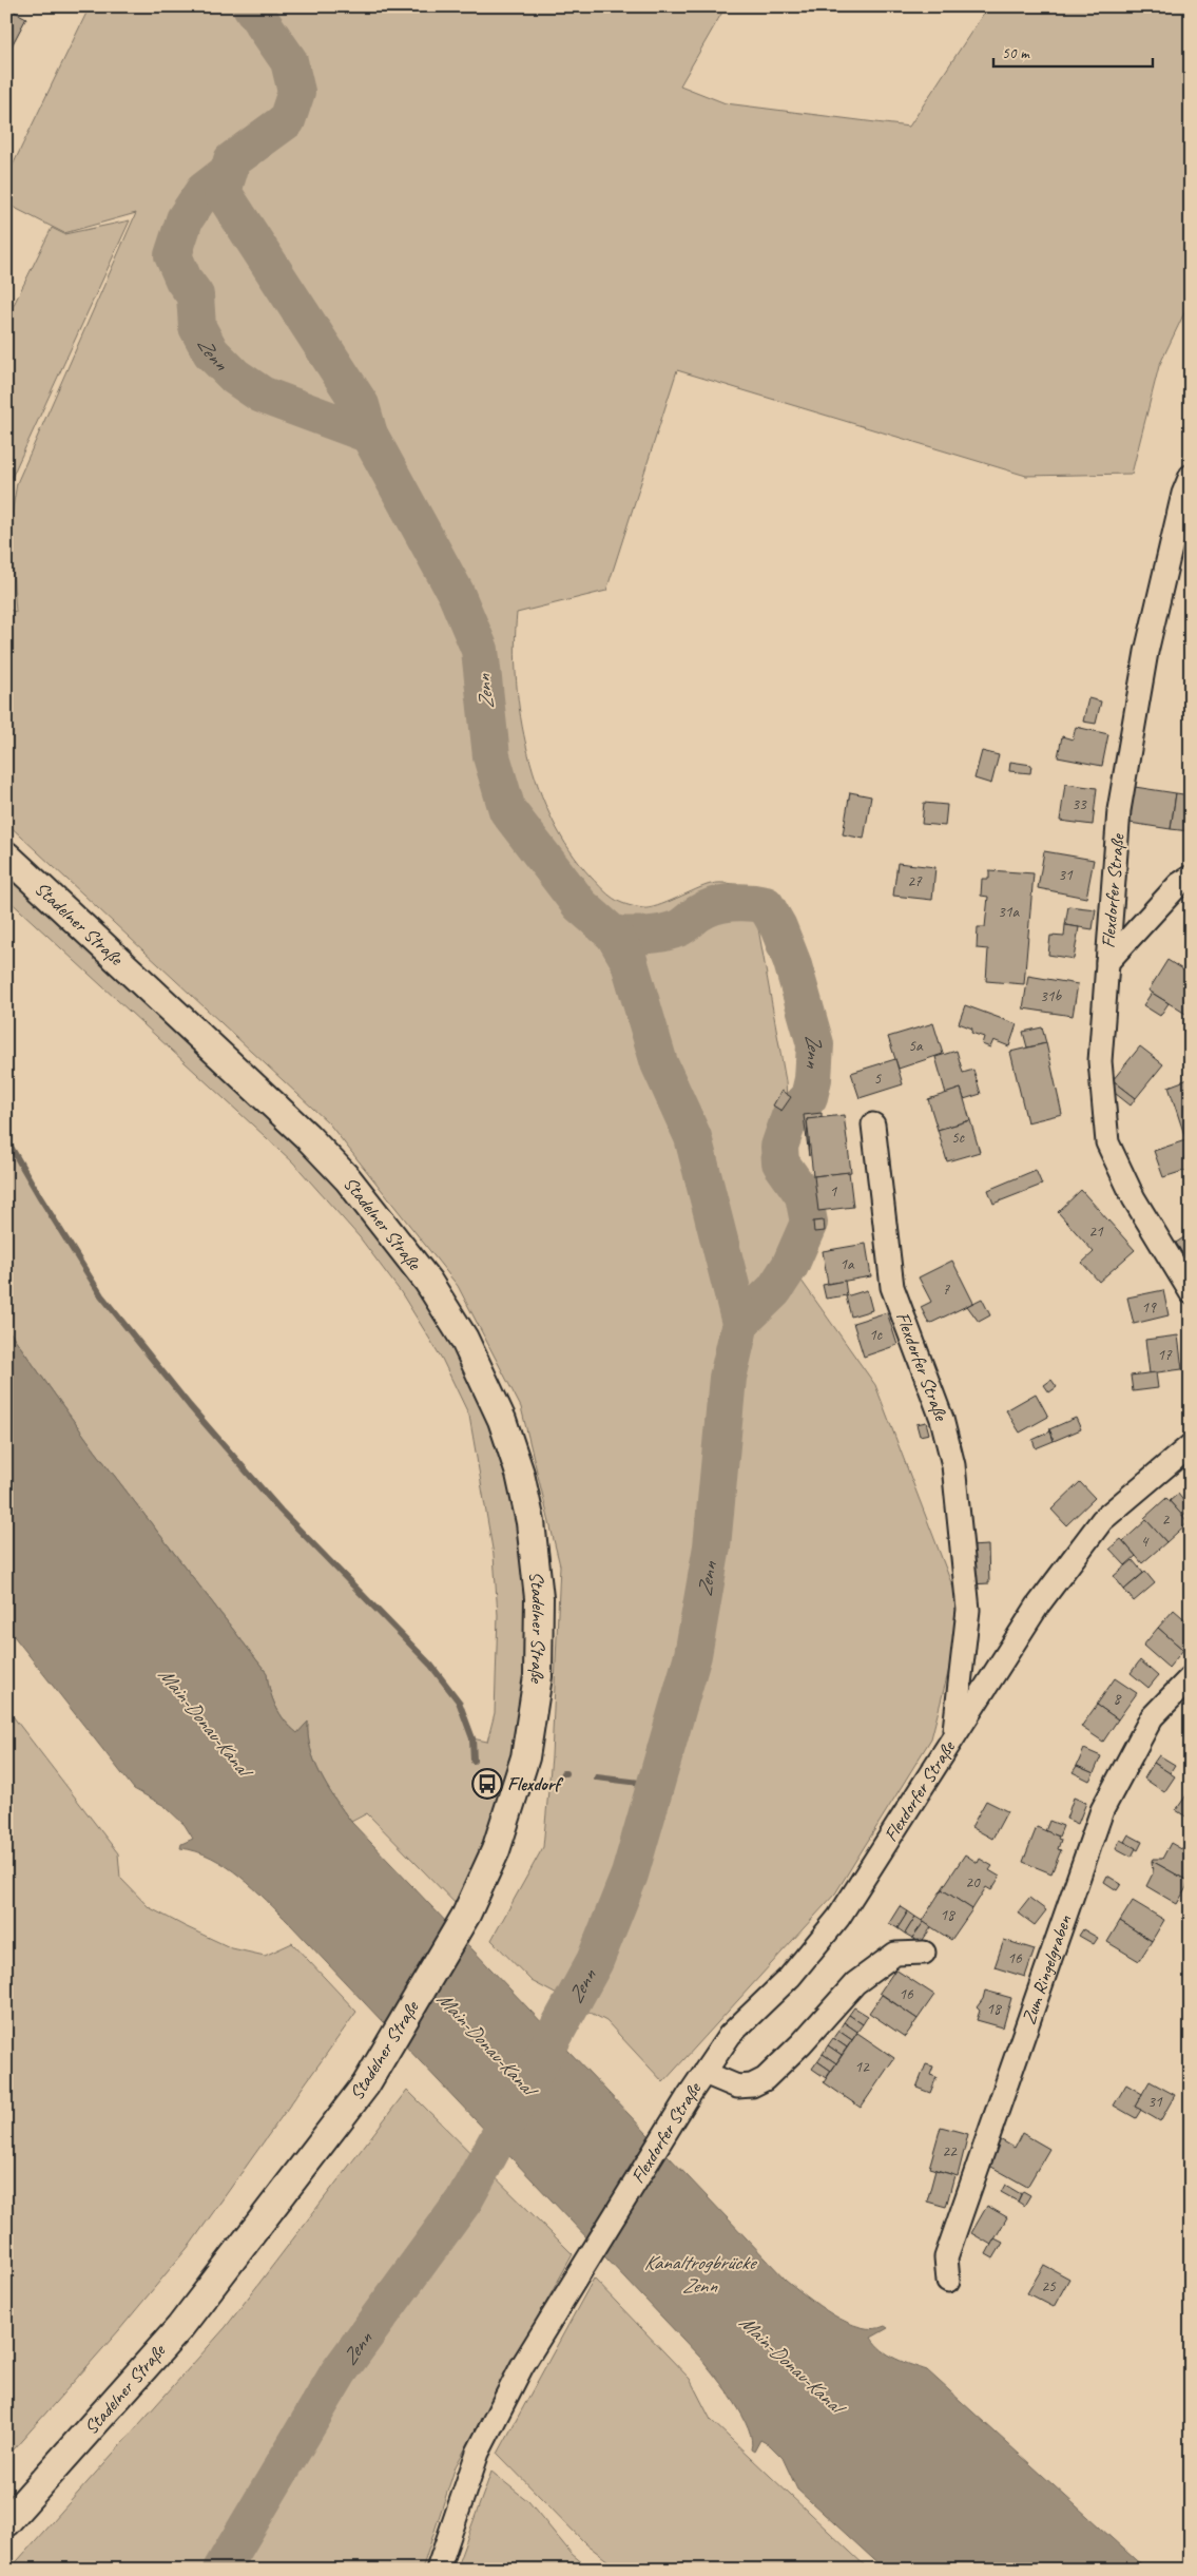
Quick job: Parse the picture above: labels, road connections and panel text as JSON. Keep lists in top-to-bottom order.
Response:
{
  "streets": {
    "main road": ["Stadelner Straße"],
    "street": ["Flexdorfer Straße", "Zum Ringelgraben"]
  },
  "water": ["Zenn", "Main-Donau-Kanal", "Kanaltrogbrücke Zenn"],
  "places": {
    "bus stop": ["Flexdorf"]
  },
  "house_numbers": [
    "33",
    "31",
    "27",
    "31a",
    "31b",
    "5a",
    "5",
    "5c",
    "1",
    "21",
    "1a",
    "7",
    "19",
    "1c",
    "17",
    "2",
    "4",
    "8",
    "20",
    "18",
    "16",
    "16",
    "18",
    "12",
    "31",
    "22",
    "25"
  ],
  "scale_bar": "50 m"
}
